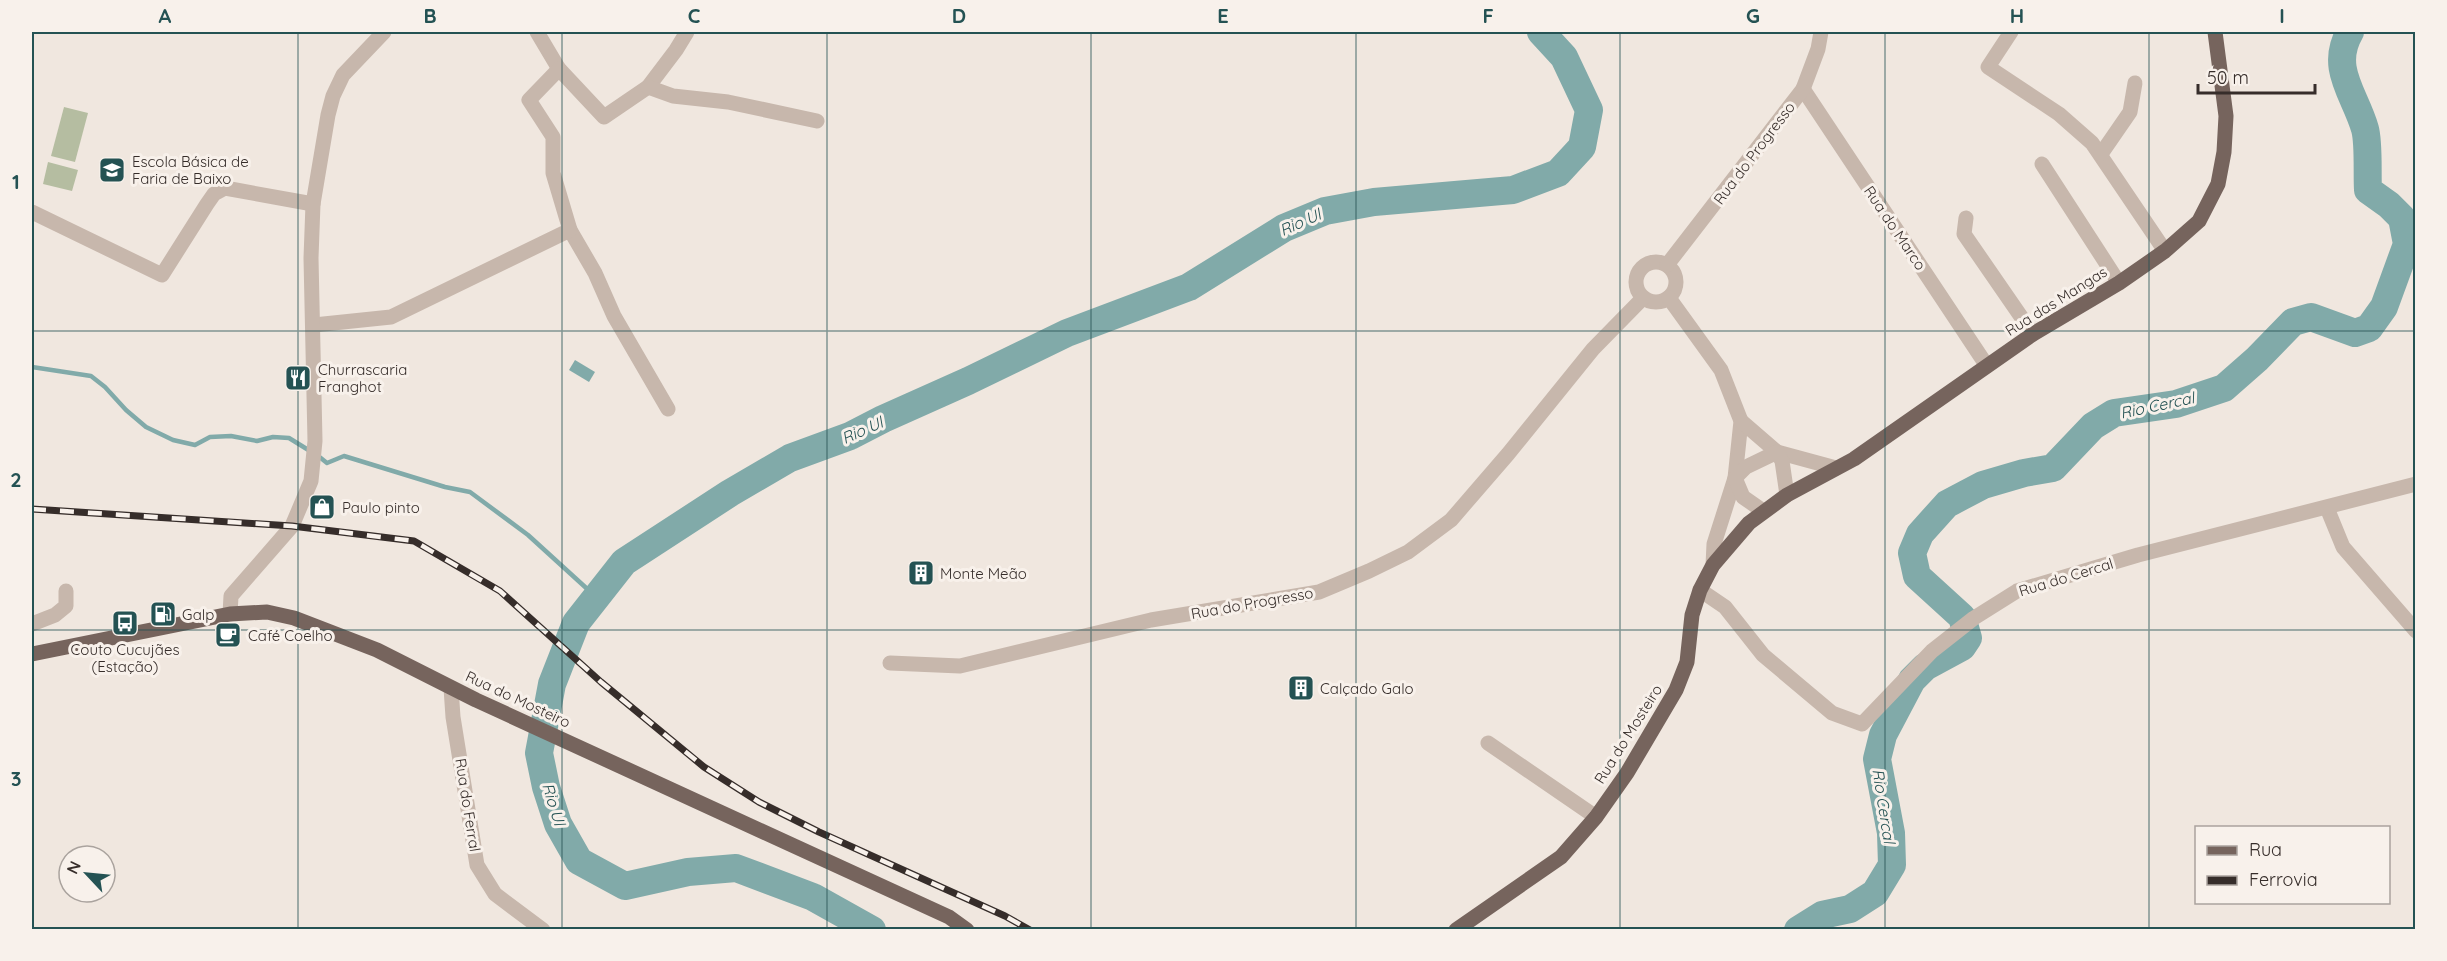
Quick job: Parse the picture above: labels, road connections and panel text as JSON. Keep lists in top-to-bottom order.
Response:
{
  "streets": {
    "main road": ["Rua das Mangas", "Rua do Mosteiro"],
    "street": [
      "Rua do Progresso",
      "Rua do Marco",
      "Rua do Cercal",
      "Rua do Ferral"
    ]
  },
  "crossings": [
    ["Rua do Progresso", "Rua do Marco"],
    ["Rua do Marco", "Rua das Mangas"],
    ["Rua das Mangas", "Rua do Mosteiro"],
    ["Rua do Cercal", "Rua do Mosteiro"],
    ["Rua do Mosteiro", "Rua do Ferral"]
  ],
  "water": ["Rio Ul", "Rio Cercal"],
  "places": {
    "school or university": ["Escola Básica de Faria de Baixo"],
    "restaurant": ["Churrascaria Franghot"],
    "shop": ["Paulo pinto"],
    "building": ["Monte Meão", "Calçado Galo"],
    "fuel station": ["Galp"],
    "bus stop": ["Couto Cucujães (Estação)"],
    "cafe": ["Café Coelho"]
  },
  "legend": ["Rua", "Ferrovia"],
  "scale_bar": "50 m",
  "north": "top left",
  "grid": {
    "columns": [
      "A",
      "B",
      "C",
      "D",
      "E",
      "F",
      "G",
      "H",
      "I"
    ],
    "rows": ["1", "2", "3"]
  }
}
